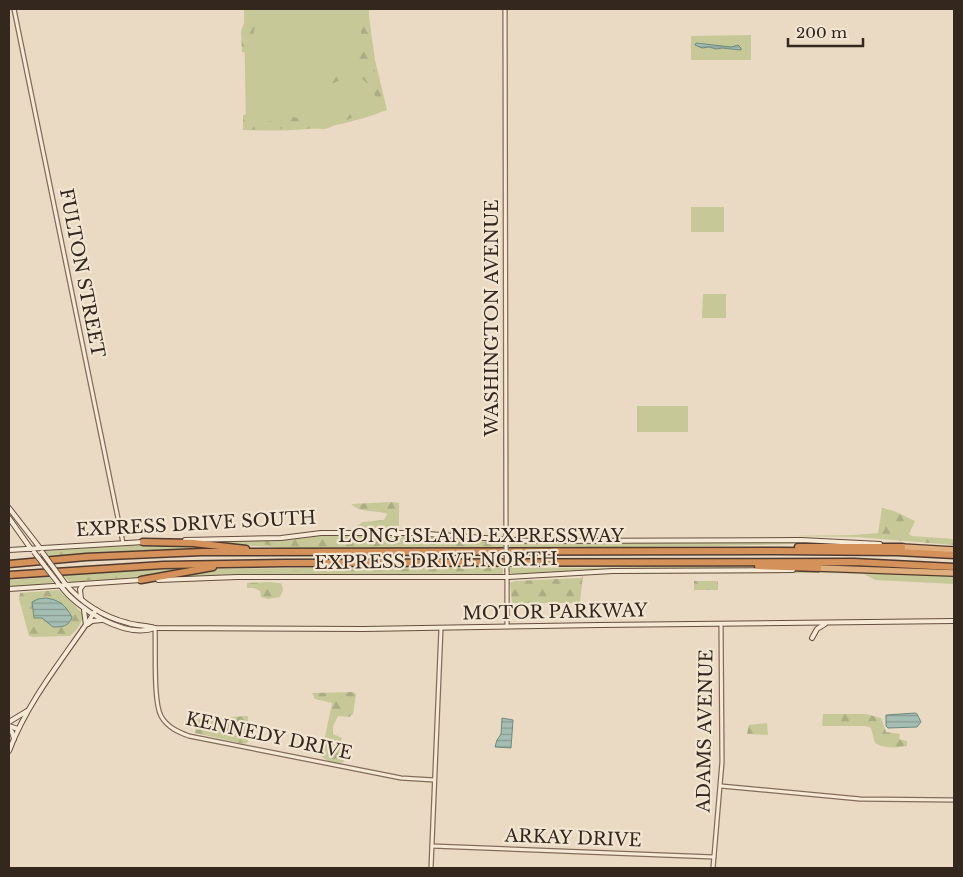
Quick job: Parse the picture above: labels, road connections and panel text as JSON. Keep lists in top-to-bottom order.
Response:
{
  "streets": {
    "highway": ["EXPRESS DRIVE SOUTH", "LONG ISLAND EXPRESSWAY", "EXPRESS DRIVE NORTH"],
    "main road": ["MOTOR PARKWAY"],
    "street": [
      "FULTON STREET",
      "WASHINGTON AVENUE",
      "ADAMS AVENUE",
      "KENNEDY DRIVE",
      "ARKAY DRIVE"
    ]
  },
  "crossings": [
    ["FULTON STREET", "EXPRESS DRIVE SOUTH"],
    ["WASHINGTON AVENUE", "EXPRESS DRIVE SOUTH"],
    ["WASHINGTON AVENUE", "EXPRESS DRIVE NORTH"],
    ["WASHINGTON AVENUE", "MOTOR PARKWAY"],
    ["EXPRESS DRIVE SOUTH", "MOTOR PARKWAY"],
    ["EXPRESS DRIVE NORTH", "MOTOR PARKWAY"],
    ["MOTOR PARKWAY", "ADAMS AVENUE"],
    ["MOTOR PARKWAY", "KENNEDY DRIVE"],
    ["ADAMS AVENUE", "ARKAY DRIVE"]
  ],
  "scale_bar": "200 m"
}
